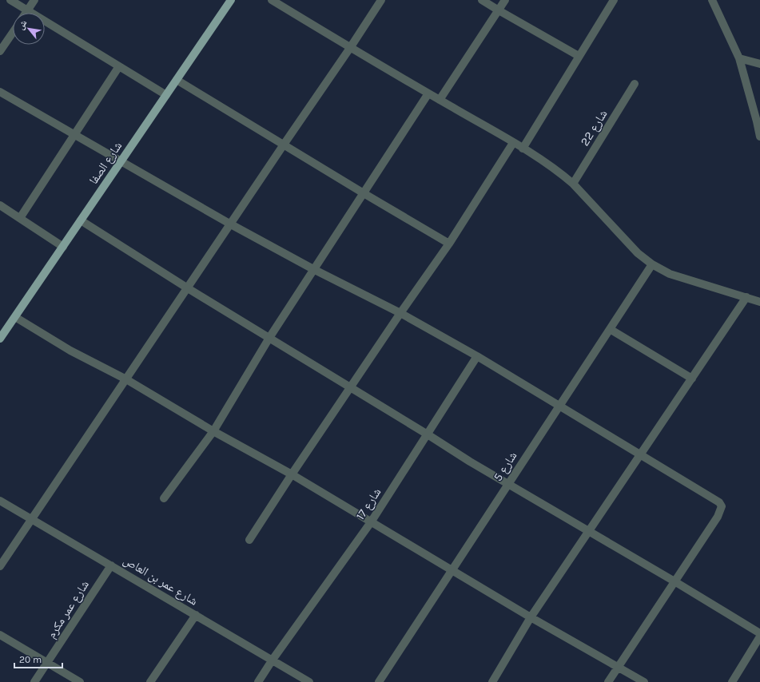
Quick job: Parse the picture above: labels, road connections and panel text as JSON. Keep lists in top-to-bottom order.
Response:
{
  "streets": {
    "main road": ["شارع الصفا"],
    "street": [
      "شارع 22",
      "شارع 5",
      "شارع 17",
      "شارع عمر بن العاص",
      "شارع عمر مكرم"
    ]
  },
  "crossings": [
    ["شارع 17", "شارع عمر بن العاص"],
    ["شارع عمر بن العاص", "شارع عمر مكرم"]
  ],
  "scale_bar": "20 m",
  "north": "top left"
}
